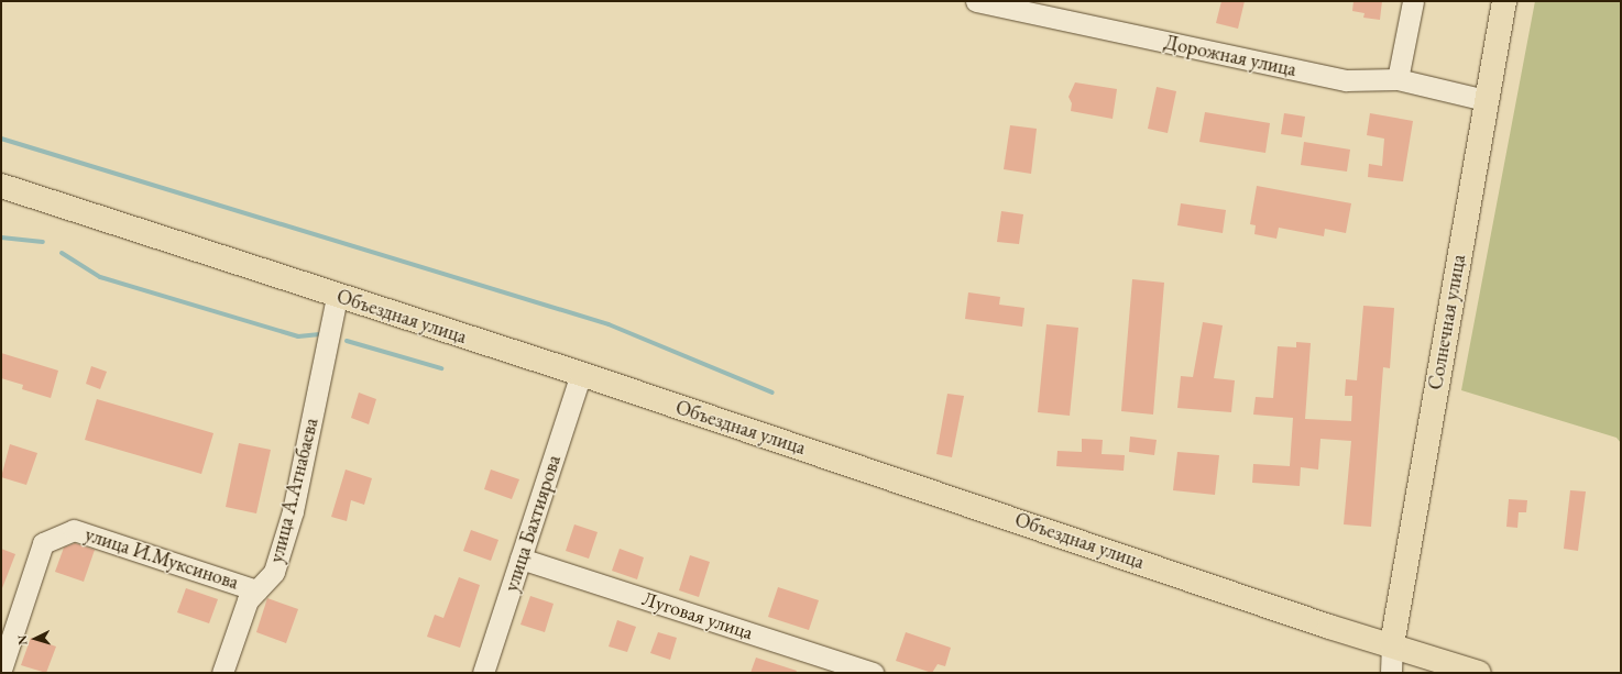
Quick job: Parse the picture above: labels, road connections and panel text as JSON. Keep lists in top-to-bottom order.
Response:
{
  "streets": {
    "main road": ["Объездная улица", "Солнечная улица"],
    "street": [
      "Дорожная улица",
      "улица А.Атнабаева",
      "улица Бахтиярова",
      "улица И.Муксинова",
      "Луговая улица"
    ]
  },
  "crossings": [
    ["Дорожная улица", "Солнечная улица"],
    ["Объездная улица", "Солнечная улица"],
    ["Объездная улица", "улица А.Атнабаева"],
    ["Объездная улица", "улица Бахтиярова"],
    ["улица А.Атнабаева", "улица И.Муксинова"],
    ["улица Бахтиярова", "Луговая улица"]
  ],
  "north": "left"
}
